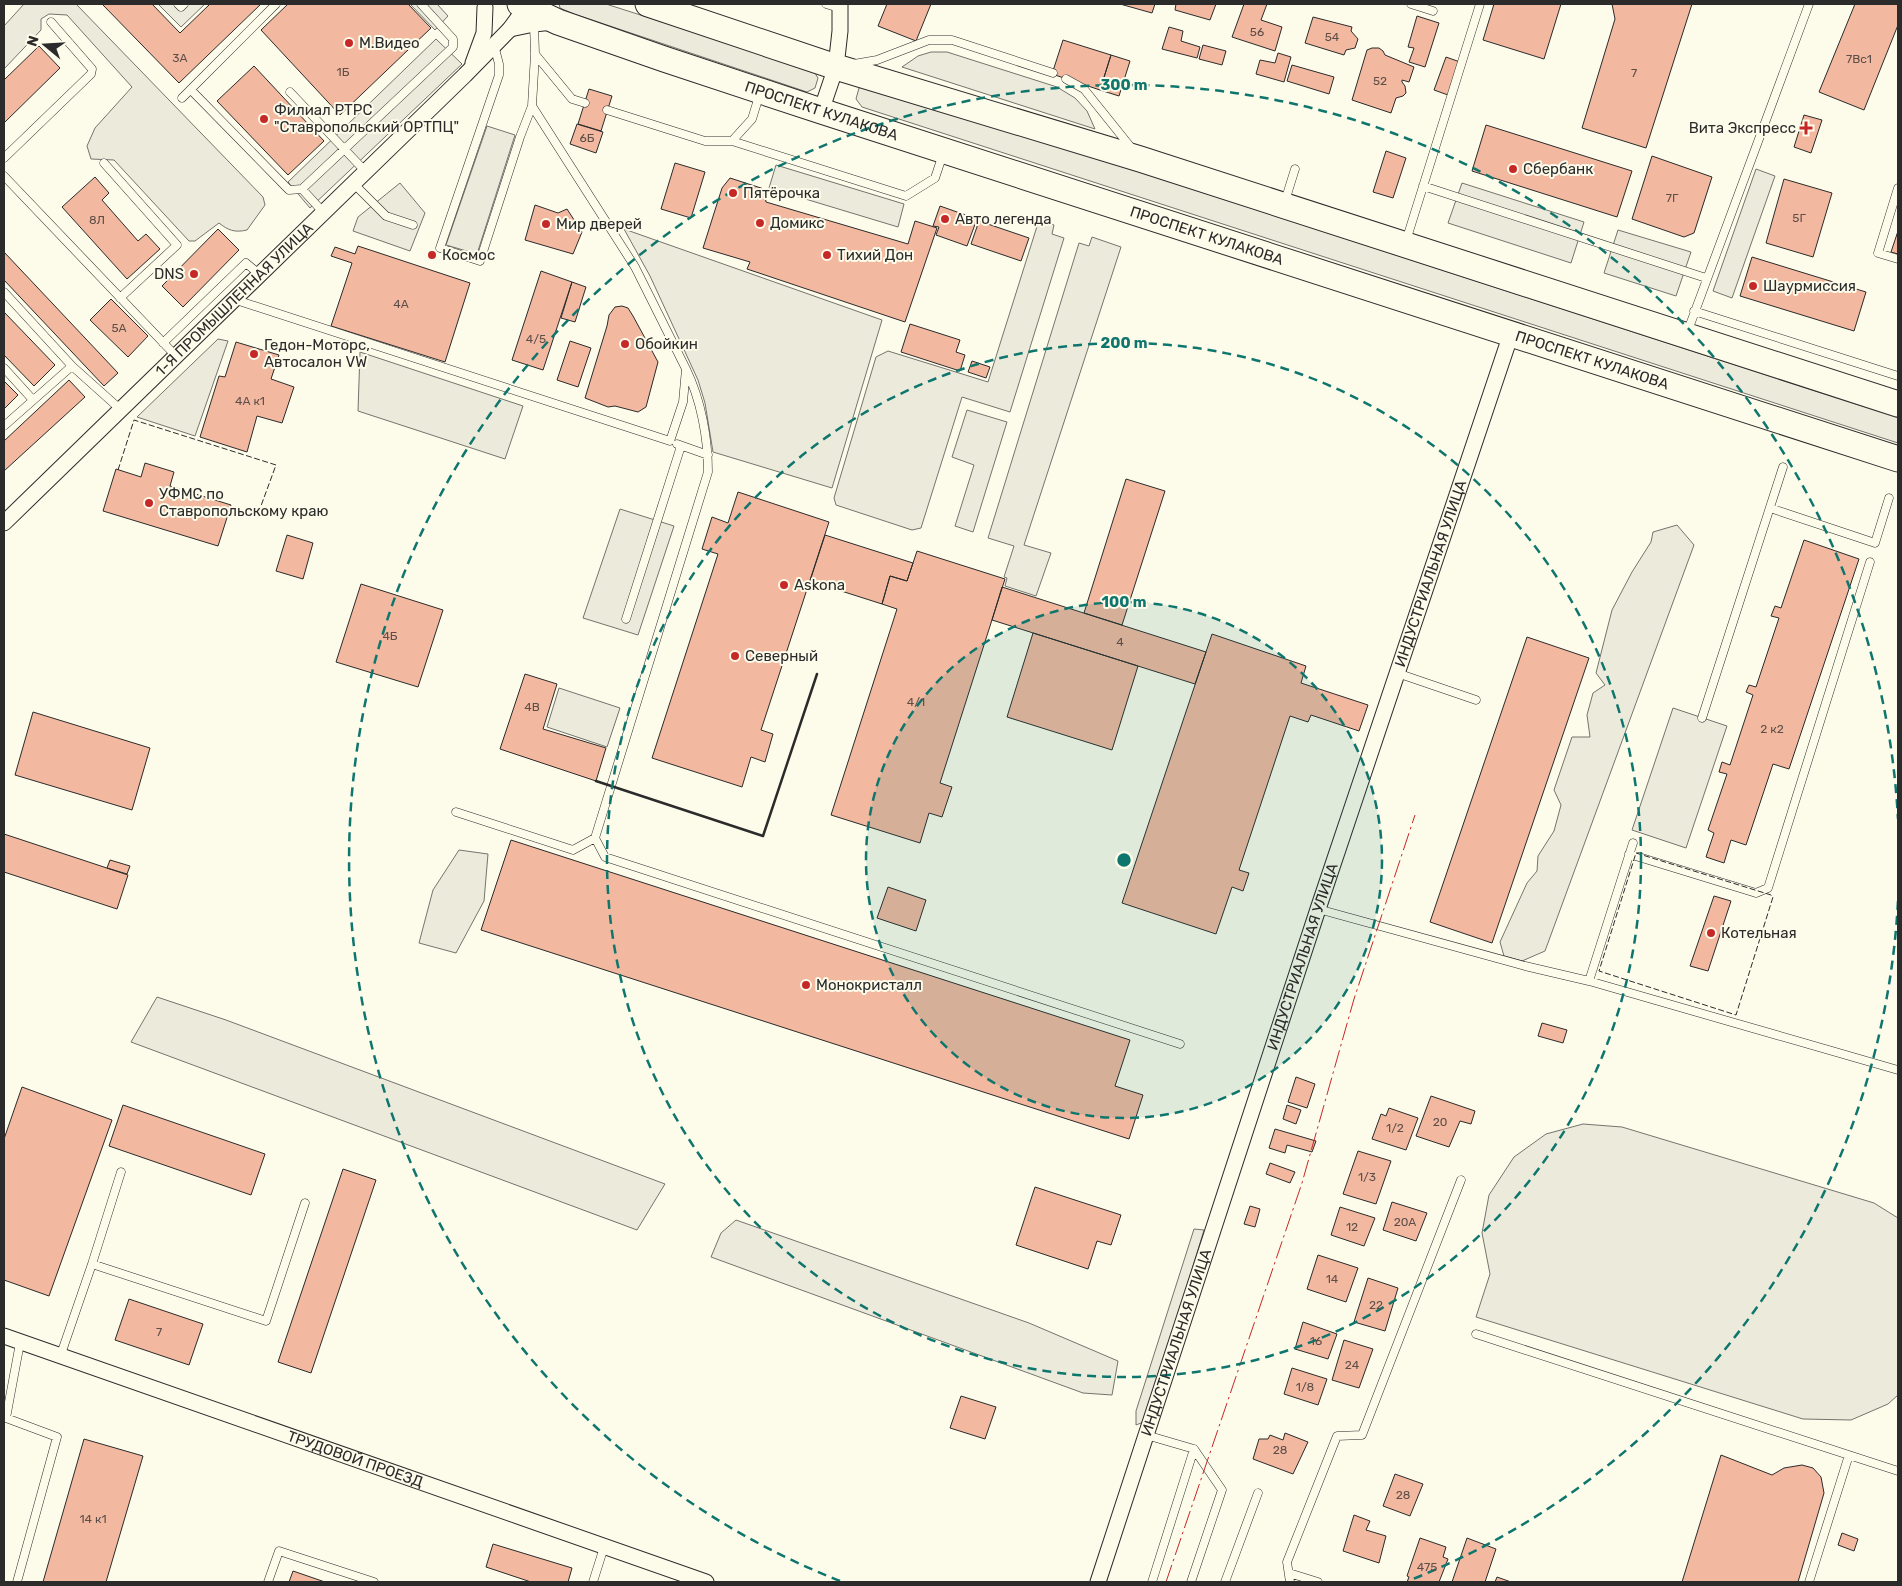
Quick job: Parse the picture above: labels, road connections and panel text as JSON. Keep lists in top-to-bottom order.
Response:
{
  "streets": {
    "main road": ["ПРОСПЕКТ КУЛАКОВА"],
    "street": ["1-Я ПРОМЫШЛЕННАЯ УЛИЦА", "ИНДУСТРИАЛЬНАЯ УЛИЦА", "ТРУДОВОЙ ПРОЕЗД"]
  },
  "crossings": [
    ["ПРОСПЕКТ КУЛАКОВА", "1-Я ПРОМЫШЛЕННАЯ УЛИЦА"],
    ["ПРОСПЕКТ КУЛАКОВА", "ИНДУСТРИАЛЬНАЯ УЛИЦА"]
  ],
  "places": {
    "other": [
      "М.Видео",
      "Филиал РТРС \"Ставропольский ОРТПЦ\"",
      "Сбербанк",
      "Пятёрочка",
      "Авто легенда",
      "Домикс",
      "Мир дверей",
      "Космос",
      "Тихий Дон",
      "DNS",
      "Шаурмиссия",
      "Обойкин",
      "Гедон-Моторс, Автосалон VW",
      "УФМС по Ставропольскому краю",
      "Askona",
      "Северный",
      "Котельная",
      "Монокристалл"
    ],
    "health": ["Вита Экспресс"]
  },
  "house_numbers": [
    "56",
    "54",
    "3А",
    "7Вс1",
    "1Б",
    "7",
    "52",
    "6Б",
    "7Г",
    "5Г",
    "8Л",
    "4А",
    "5А",
    "4/5",
    "4А к1",
    "4Б",
    "4",
    "4/1",
    "4В",
    "2 к2",
    "20",
    "1/2",
    "1/3",
    "20А",
    "12",
    "14",
    "22",
    "7",
    "16",
    "24",
    "1/8",
    "28",
    "28",
    "14 к1",
    "475"
  ],
  "north": "left",
  "rings": ["300 m", "200 m", "100 m"]
}
